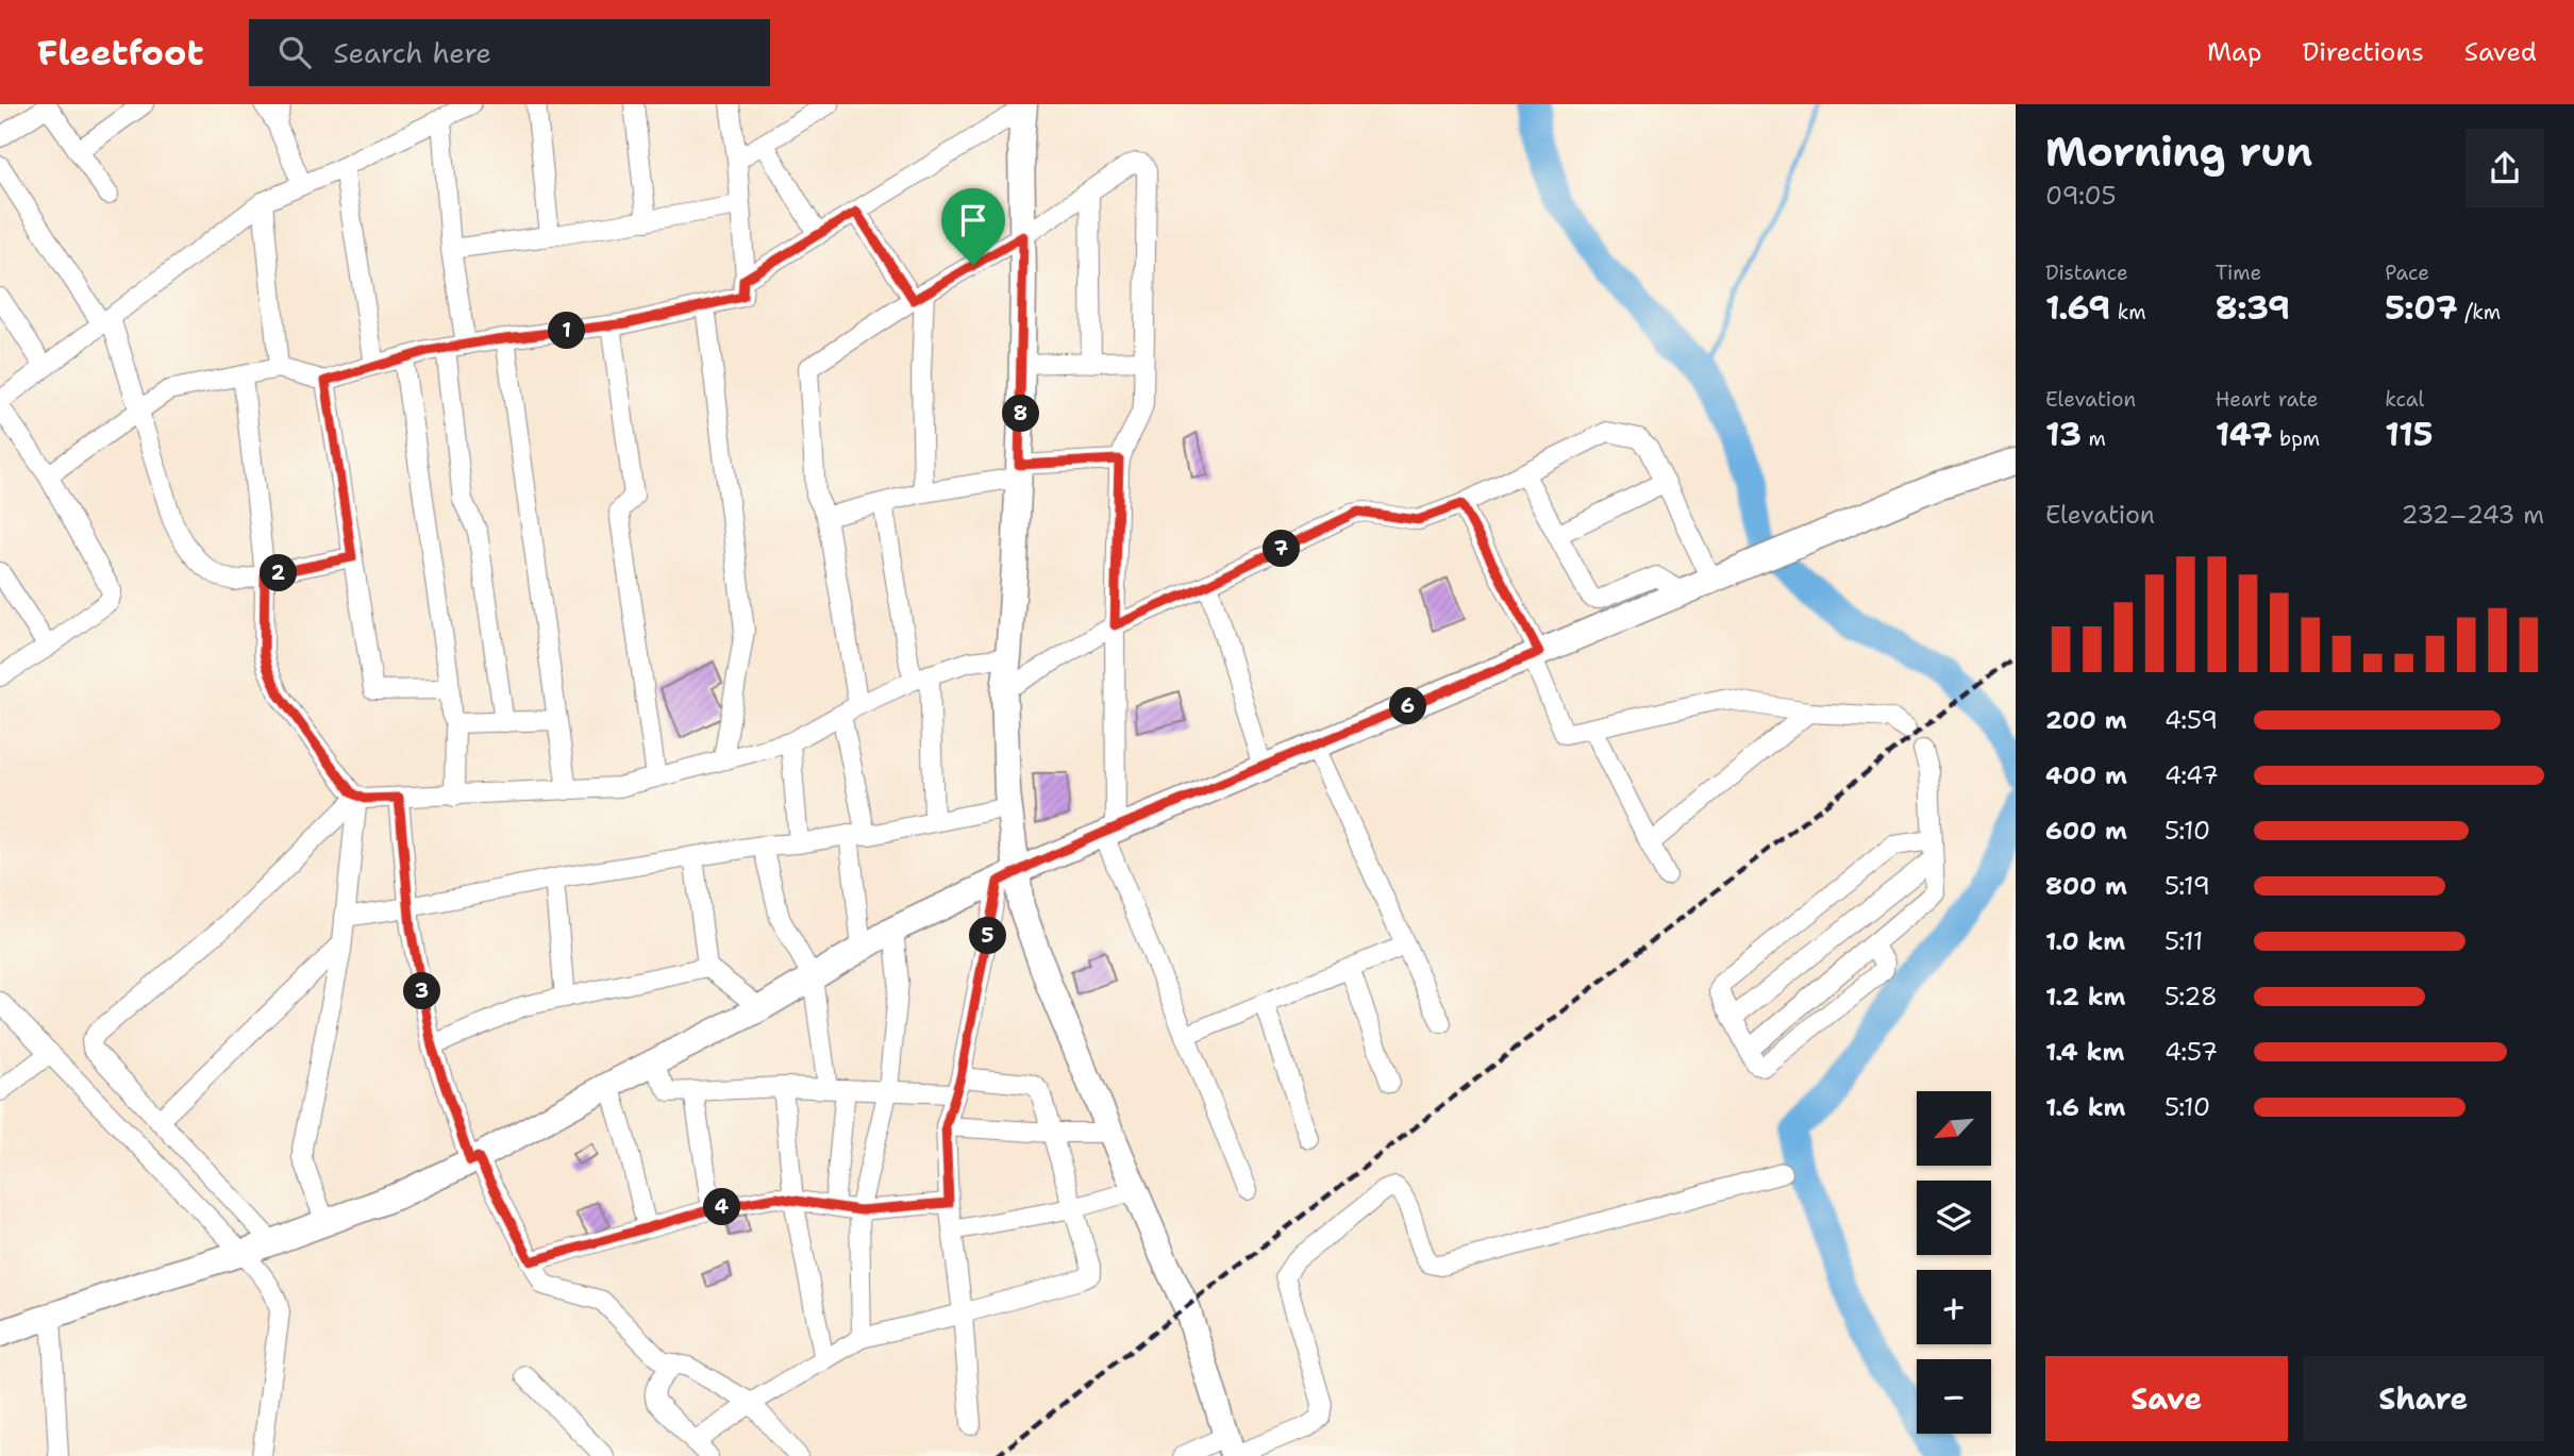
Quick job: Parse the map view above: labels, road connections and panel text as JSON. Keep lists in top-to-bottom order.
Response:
{
  "north": "bottom left",
  "page": {
    "header": "Fleetfoot",
    "search": "Search here",
    "nav": ["Map", "Directions", "Saved"],
    "heading": ["Morning run", "09:05"],
    "stats": [
      ["Distance", "1.69 km"],
      ["Time", "8:39"],
      ["Pace", "5:07 /km"],
      ["Elevation", "13 m"],
      ["Heart rate", "147 bpm"],
      ["kcal", "115"]
    ],
    "pins": [
      "1",
      "8",
      "7",
      "2",
      "6",
      "5",
      "3",
      "4"
    ],
    "chart": ["Elevation", "232–243 m"],
    "list": [
      {
        "name": "200 m",
        "note": "4:59"
      },
      {
        "name": "400 m",
        "note": "4:47"
      },
      {
        "name": "600 m",
        "note": "5:10"
      },
      {
        "name": "800 m",
        "note": "5:19"
      },
      {
        "name": "1.0 km",
        "note": "5:11"
      },
      {
        "name": "1.2 km",
        "note": "5:28"
      },
      {
        "name": "1.4 km",
        "note": "4:57"
      },
      {
        "name": "1.6 km",
        "note": "5:10"
      }
    ],
    "map_buttons": ["+", "−"],
    "buttons": ["Save", "Share"]
  }
}
